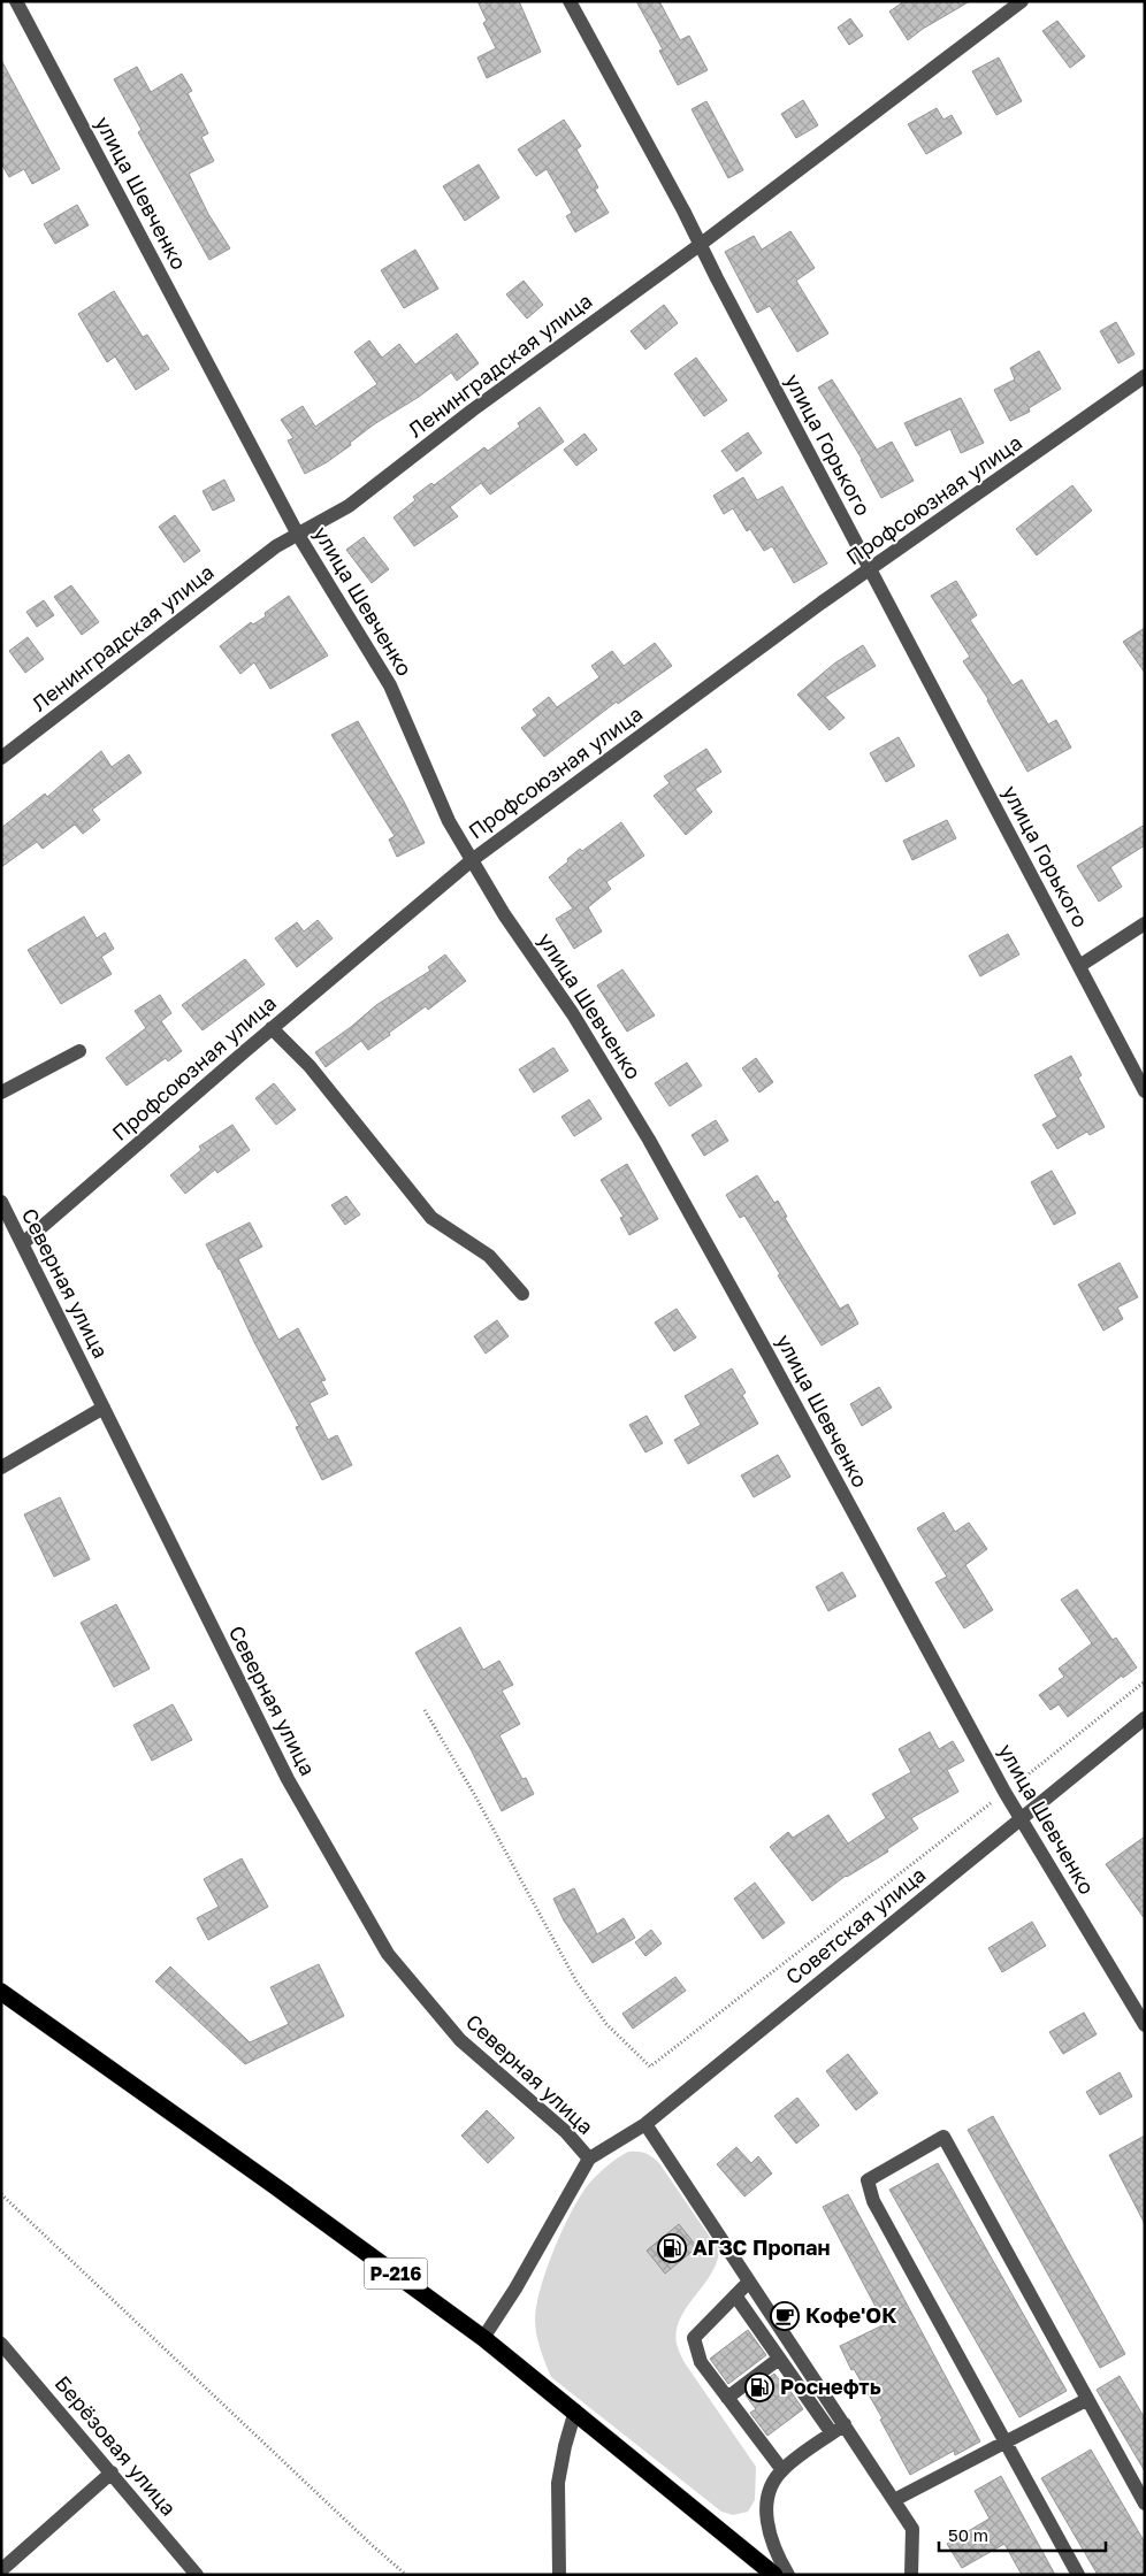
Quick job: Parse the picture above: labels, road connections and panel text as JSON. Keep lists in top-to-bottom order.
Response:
{
  "streets": {
    "highway": ["Р-216"],
    "street": [
      "улица Шевченко",
      "Ленинградская улица",
      "улица Горького",
      "Профсоюзная улица",
      "Северная улица",
      "Советская улица",
      "Берёзовая улица"
    ]
  },
  "crossings": [
    ["улица Шевченко", "Ленинградская улица"],
    ["улица Шевченко", "Профсоюзная улица"],
    ["улица Шевченко", "Советская улица"],
    ["Ленинградская улица", "улица Горького"],
    ["улица Горького", "Профсоюзная улица"],
    ["Профсоюзная улица", "Северная улица"],
    ["Северная улица", "Советская улица"]
  ],
  "places": {
    "fuel station": ["АГЗС Пропан", "Роснефть"],
    "cafe": ["Кофе'ОК"]
  },
  "scale_bar": "50 m"
}
